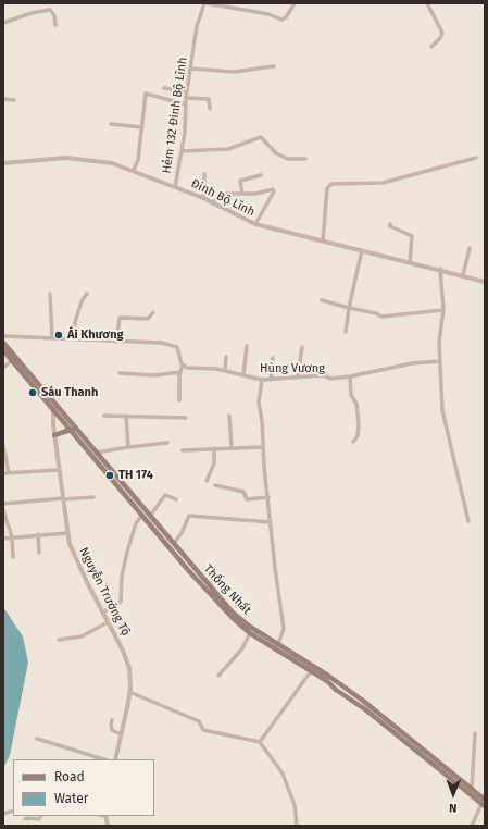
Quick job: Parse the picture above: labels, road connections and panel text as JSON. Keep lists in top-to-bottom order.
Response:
{
  "streets": {
    "main road": ["Thống Nhất"],
    "street": [
      "Hẻm 132 Đinh Bộ Lĩnh",
      "Đinh Bộ Lĩnh",
      "Hùng Vương",
      "Nguyễn Trường Tộ"
    ]
  },
  "crossings": [
    ["Hẻm 132 Đinh Bộ Lĩnh", "Đinh Bộ Lĩnh"],
    ["Thống Nhất", "Nguyễn Trường Tộ"]
  ],
  "places": ["Ái Khương", "Sáu Thanh", "TH 174"],
  "legend": ["Road", "Water"],
  "north": "bottom"
}
